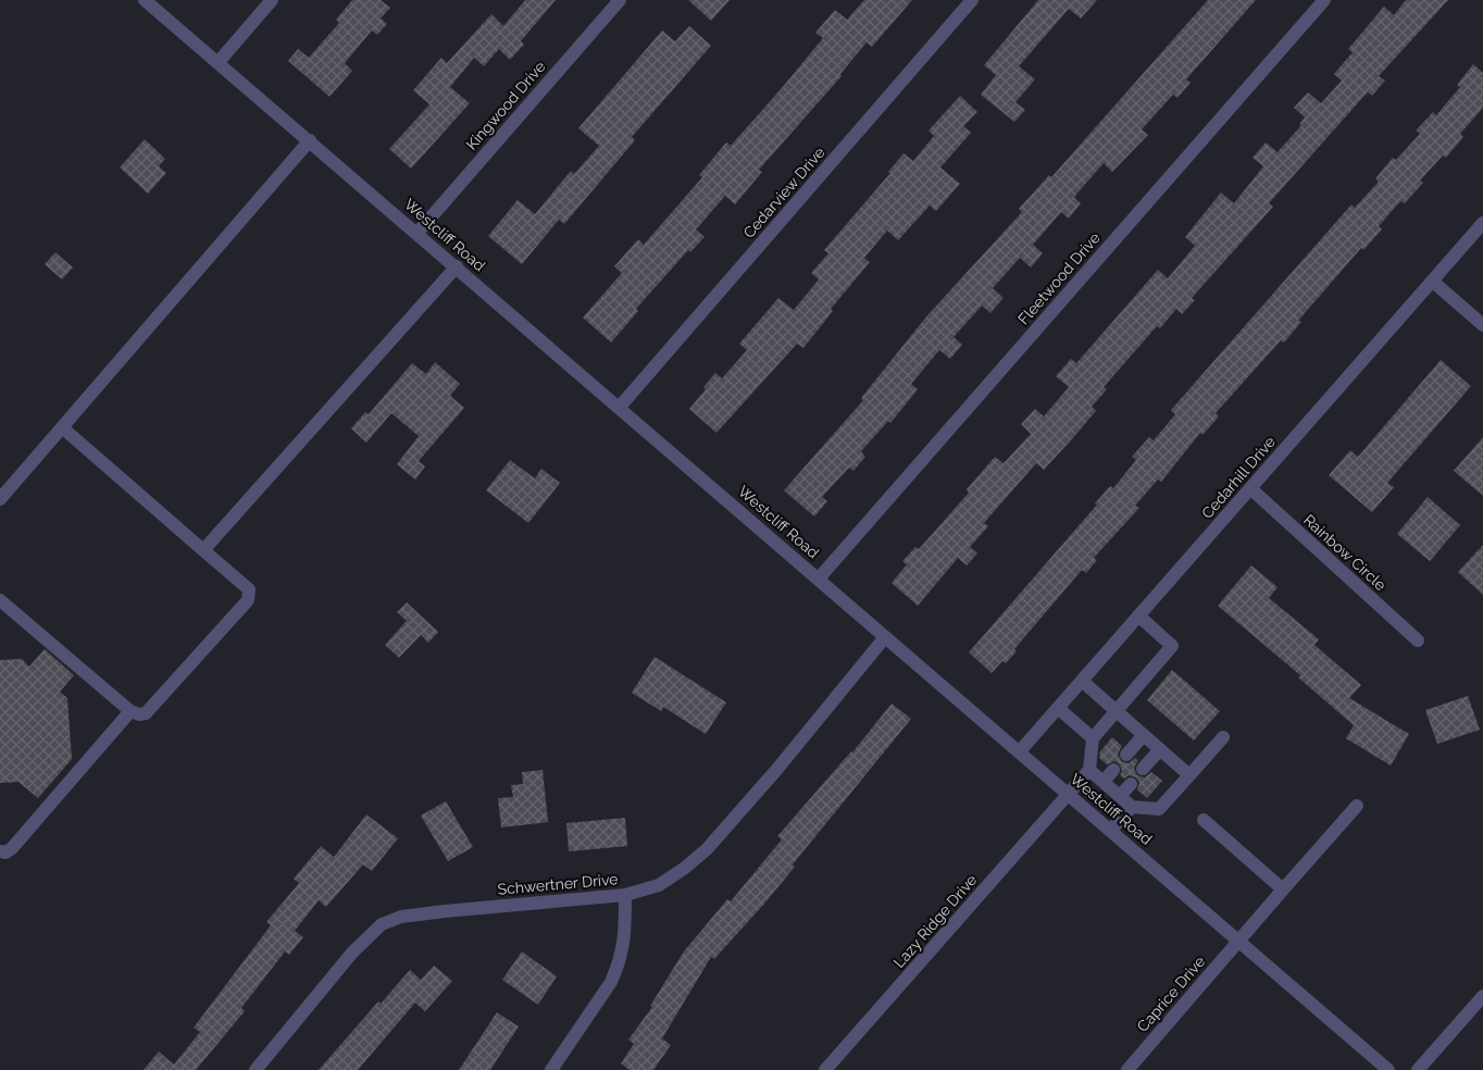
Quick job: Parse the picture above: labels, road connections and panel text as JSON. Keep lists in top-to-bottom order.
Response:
{
  "streets": {
    "street": [
      "Kingwood Drive",
      "Cedarview Drive",
      "Westcliff Road",
      "Fleetwood Drive",
      "Cedarhill Drive",
      "Rainbow Circle",
      "Schwertner Drive",
      "Lazy Ridge Drive",
      "Caprice Drive"
    ]
  },
  "crossings": [
    ["Kingwood Drive", "Westcliff Road"],
    ["Cedarview Drive", "Westcliff Road"],
    ["Westcliff Road", "Fleetwood Drive"],
    ["Westcliff Road", "Cedarhill Drive"],
    ["Westcliff Road", "Schwertner Drive"],
    ["Westcliff Road", "Lazy Ridge Drive"],
    ["Westcliff Road", "Caprice Drive"],
    ["Cedarhill Drive", "Rainbow Circle"]
  ]
}
